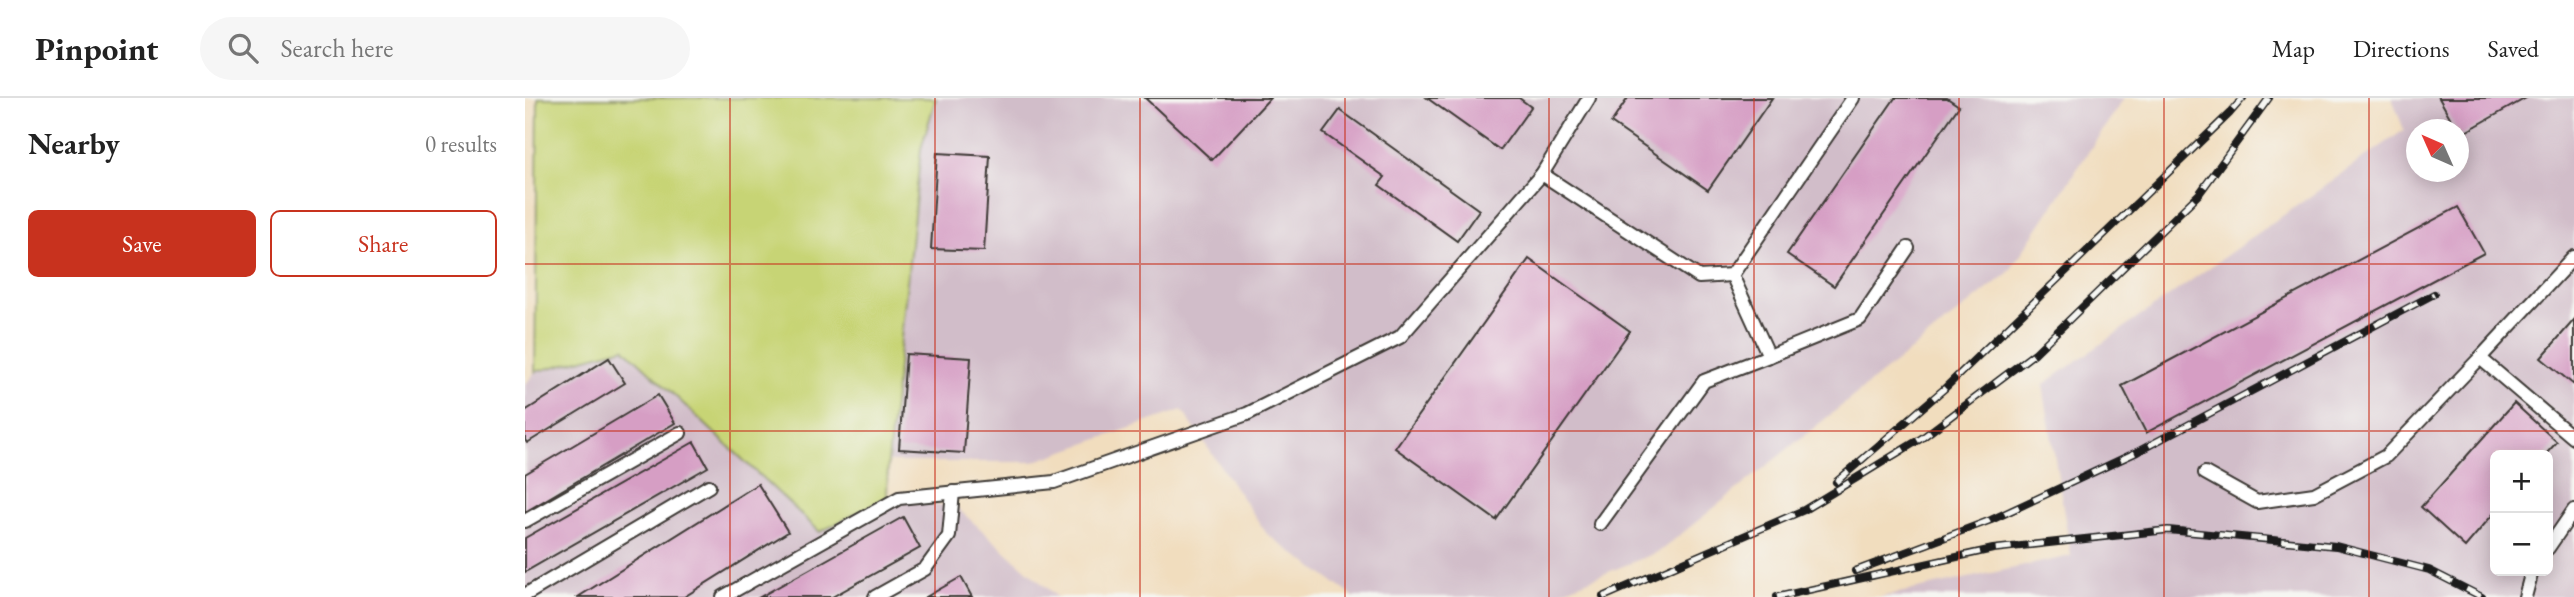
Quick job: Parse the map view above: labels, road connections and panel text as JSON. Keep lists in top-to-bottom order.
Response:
{
  "north": "top left",
  "page": {
    "header": "Pinpoint",
    "search": "Search here",
    "nav": ["Map", "Directions", "Saved"],
    "heading": ["Nearby", "0 results"],
    "buttons": ["Save", "Share"],
    "map_buttons": ["+", "−"]
  }
}
